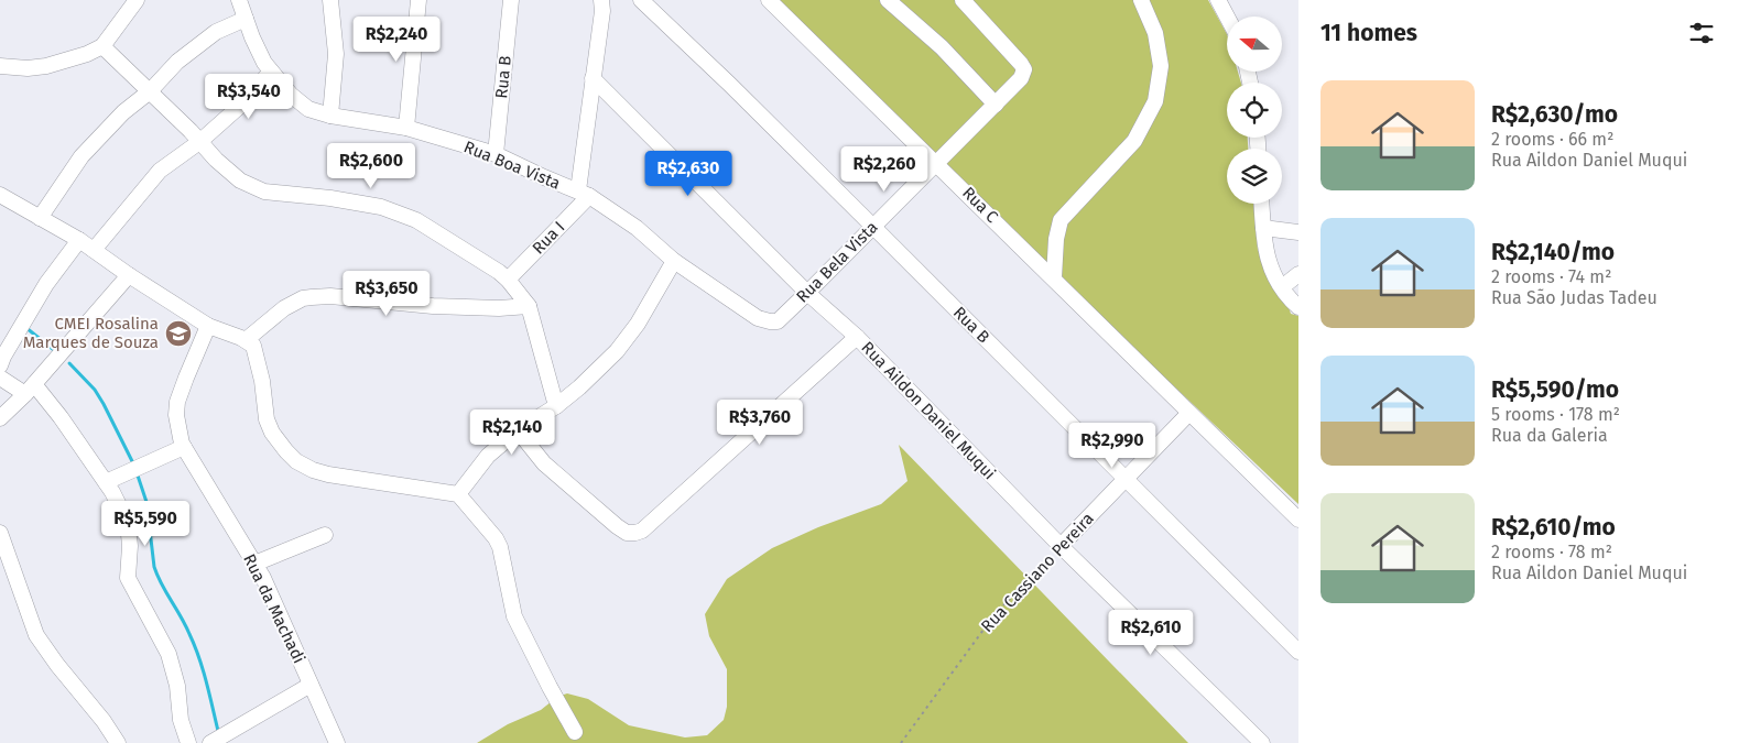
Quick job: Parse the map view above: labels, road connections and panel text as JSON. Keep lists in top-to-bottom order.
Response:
{
  "streets": {
    "street": [
      "Rua B",
      "Rua Boa Vista",
      "Rua C",
      "Rua I",
      "Rua Bela Vista",
      "Rua Aildon Daniel Muqui",
      "Rua Cassiano Pereira",
      "Rua da Machadi"
    ]
  },
  "crossings": [
    ["Rua B", "Rua Boa Vista"],
    ["Rua B", "Rua Bela Vista"],
    ["Rua B", "Rua Cassiano Pereira"],
    ["Rua Boa Vista", "Rua I"],
    ["Rua Boa Vista", "Rua Bela Vista"],
    ["Rua C", "Rua Bela Vista"],
    ["Rua C", "Rua Cassiano Pereira"],
    ["Rua Bela Vista", "Rua Aildon Daniel Muqui"],
    ["Rua Aildon Daniel Muqui", "Rua Cassiano Pereira"]
  ],
  "places": {
    "school or university": ["CMEI Rosalina Marques de Souza"]
  },
  "north": "left",
  "page": {
    "heading": "11 homes",
    "price": [
      "R$2,240",
      "R$3,540",
      "R$2,600",
      "R$2,260",
      "R$2,630",
      "R$3,650",
      "R$3,760",
      "R$2,140",
      "R$2,990",
      "R$5,590",
      "R$2,610"
    ],
    "list": [
      {
        "name": "R$2,630/mo",
        "note": "2 rooms · 66 m² · Rua Aildon Daniel Muqui"
      },
      {
        "name": "R$2,140/mo",
        "note": "2 rooms · 74 m² · Rua São Judas Tadeu"
      },
      {
        "name": "R$5,590/mo",
        "note": "5 rooms · 178 m² · Rua da Galeria"
      },
      {
        "name": "R$2,610/mo",
        "note": "2 rooms · 78 m² · Rua Aildon Daniel Muqui"
      }
    ]
  }
}
